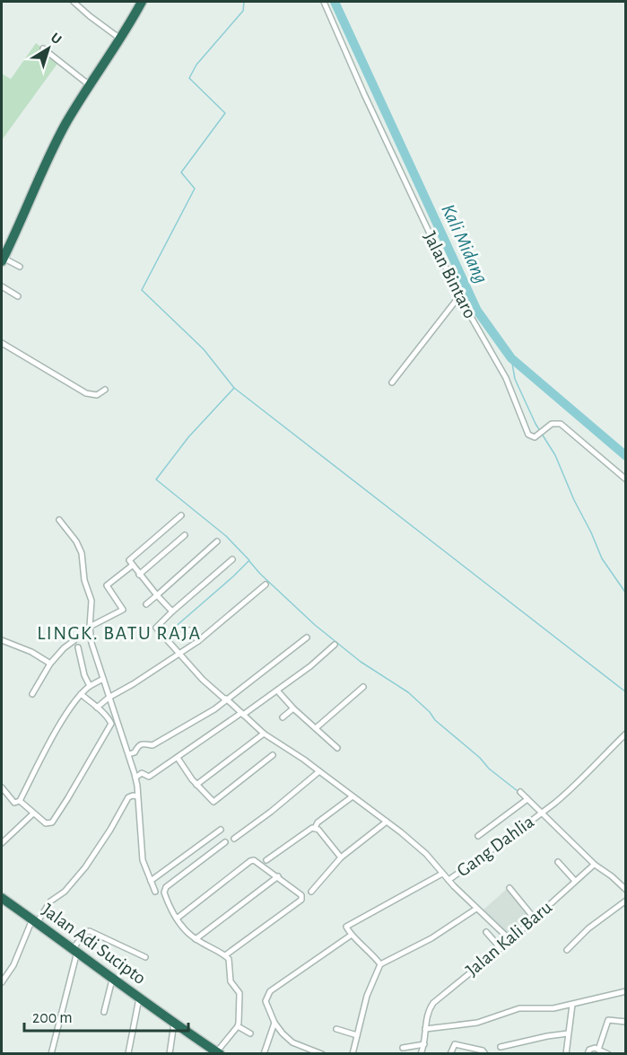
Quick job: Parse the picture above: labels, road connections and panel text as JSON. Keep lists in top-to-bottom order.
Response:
{
  "streets": {
    "highway": ["Jalan Adi Sucipto"],
    "street": ["Jalan Bintaro", "Gang Dahlia", "Jalan Kali Baru"]
  },
  "districts": ["LINGK. BATU RAJA"],
  "water": ["Kali Midang"],
  "scale_bar": "200 m",
  "north": "top right"
}
